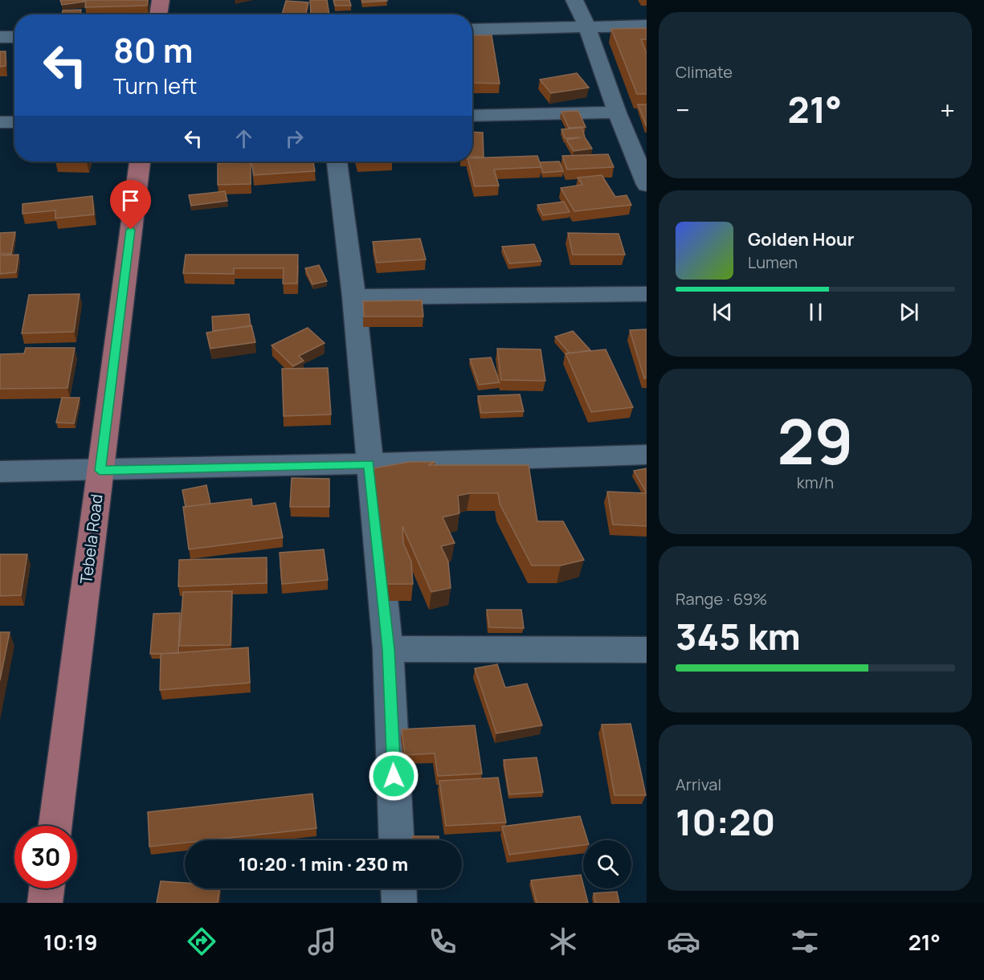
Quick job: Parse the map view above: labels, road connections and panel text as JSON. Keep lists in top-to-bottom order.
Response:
{
  "streets": {
    "main road": ["Tebela Road"]
  },
  "page": {
    "tile": [
      "Climate",
      ["29", "km/h"],
      ["Range · 69%", "345 km"],
      ["Arrival", "10:20"]
    ],
    "turn": ["80 m", "Turn left"],
    "heat": ["−", "21°", "+"],
    "song": ["Golden Hour", "Lumen"],
    "limit": "30",
    "trip": "10:20 · 1 min · 230 m",
    "tabs": ["10:19", "21°"]
  }
}
